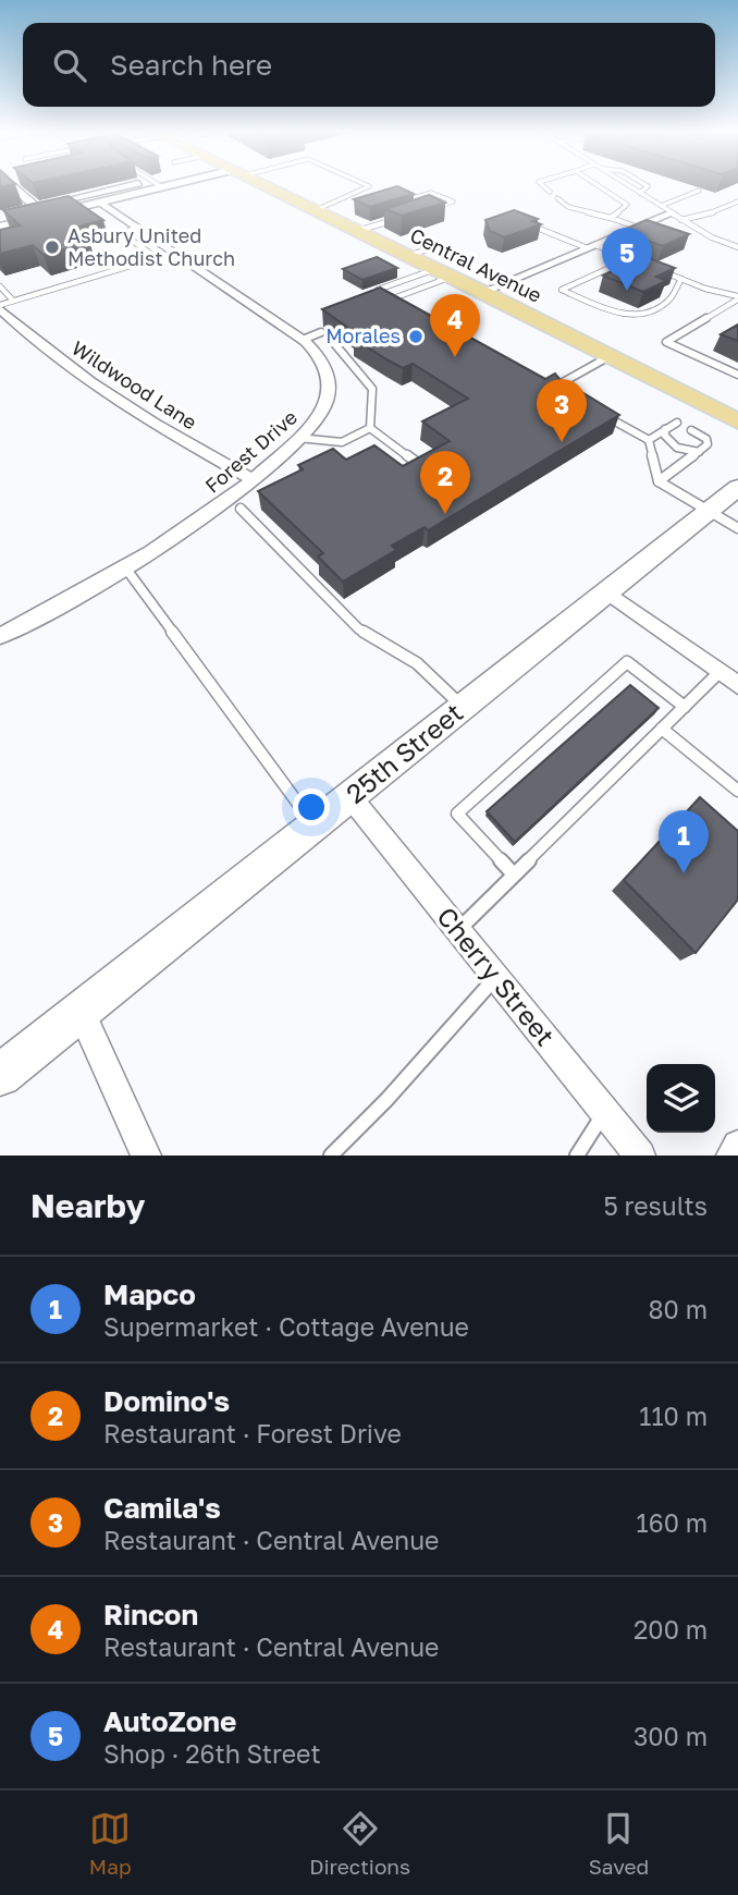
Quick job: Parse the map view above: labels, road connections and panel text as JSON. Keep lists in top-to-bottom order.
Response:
{
  "streets": {
    "main road": ["Central Avenue", "25th Street"],
    "street": ["Wildwood Lane", "Forest Drive", "Cherry Street"]
  },
  "crossings": [
    ["Wildwood Lane", "Forest Drive"],
    ["25th Street", "Cherry Street"]
  ],
  "places": ["Asbury United Methodist Church", "Morales"],
  "page": {
    "search": "Search here",
    "pins": [
      "5",
      "4",
      "3",
      "2",
      "1"
    ],
    "heading": ["Nearby", "5 results"],
    "list": [
      {
        "mark": "1",
        "name": "Mapco",
        "note": "Supermarket · Cottage Avenue",
        "value": "80 m"
      },
      {
        "mark": "2",
        "name": "Domino's",
        "note": "Restaurant · Forest Drive",
        "value": "110 m"
      },
      {
        "mark": "3",
        "name": "Camila's",
        "note": "Restaurant · Central Avenue",
        "value": "160 m"
      },
      {
        "mark": "4",
        "name": "Rincon",
        "note": "Restaurant · Central Avenue",
        "value": "200 m"
      },
      {
        "mark": "5",
        "name": "AutoZone",
        "note": "Shop · 26th Street",
        "value": "300 m"
      }
    ],
    "nav": ["Map", "Directions", "Saved"]
  }
}
